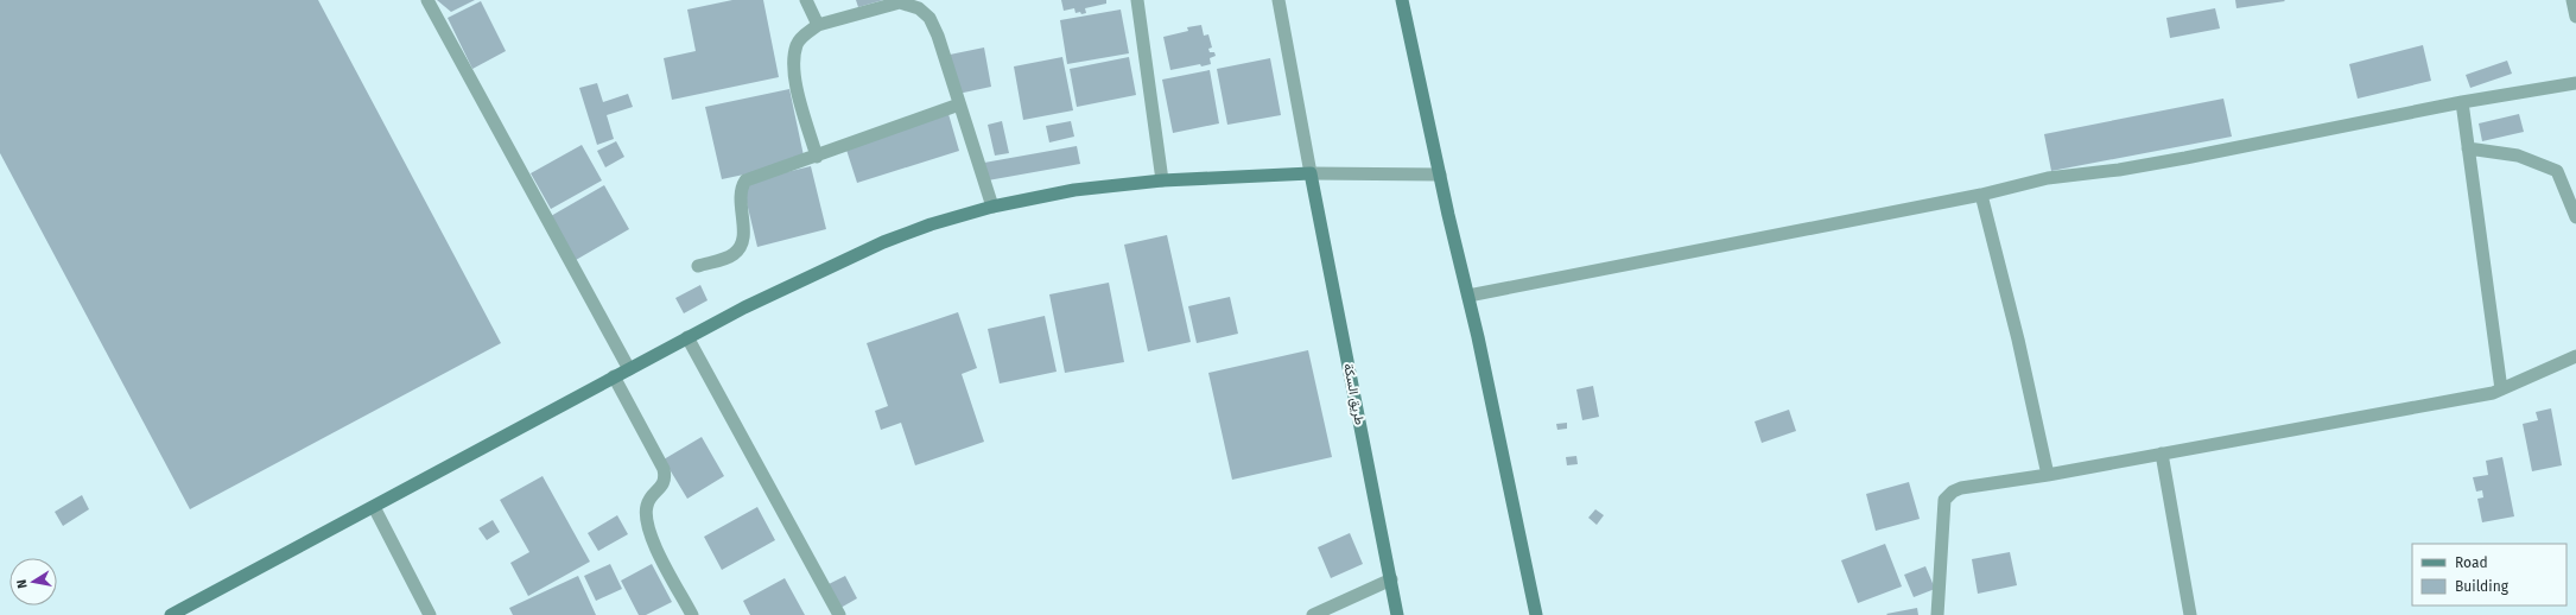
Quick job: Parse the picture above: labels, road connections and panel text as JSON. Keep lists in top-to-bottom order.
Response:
{
  "streets": {
    "main road": ["طريق السكة"]
  },
  "legend": ["Road", "Building"],
  "north": "left"
}
